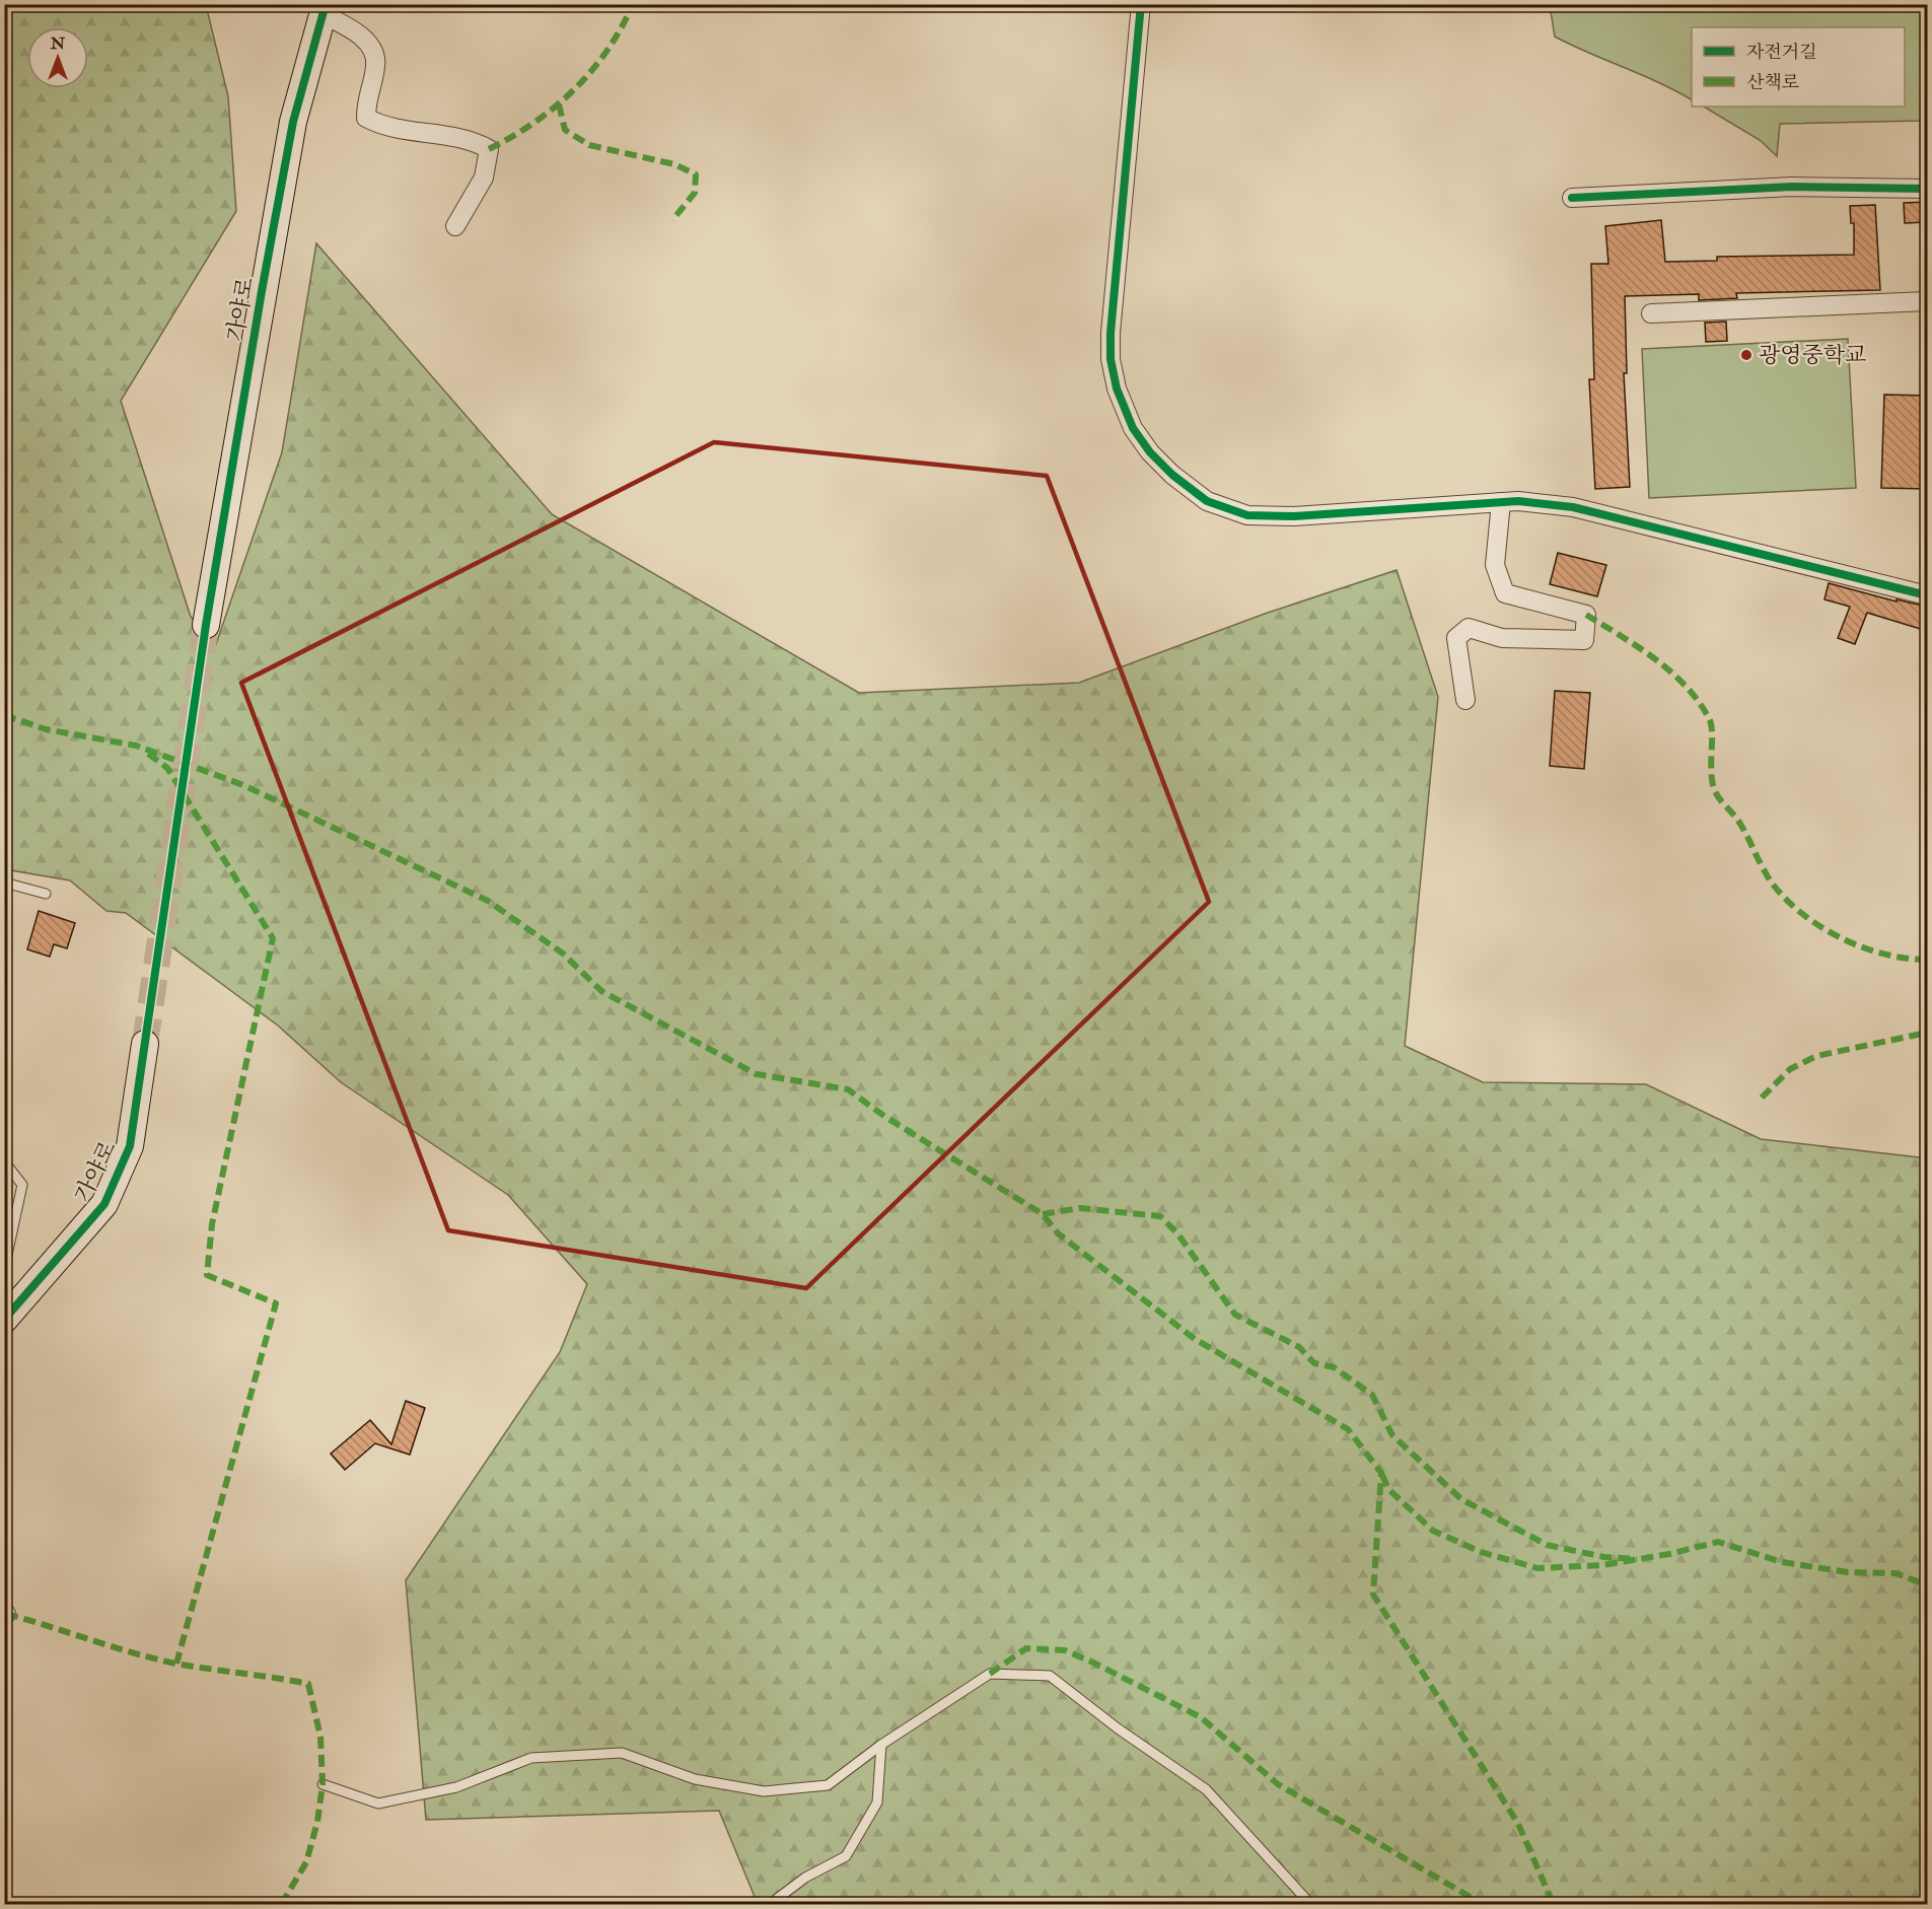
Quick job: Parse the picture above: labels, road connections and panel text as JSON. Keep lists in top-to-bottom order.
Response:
{
  "streets": {
    "street": ["가야로"]
  },
  "places": ["광영중학교"],
  "legend": ["자전거길", "산책로"],
  "north": "top"
}
